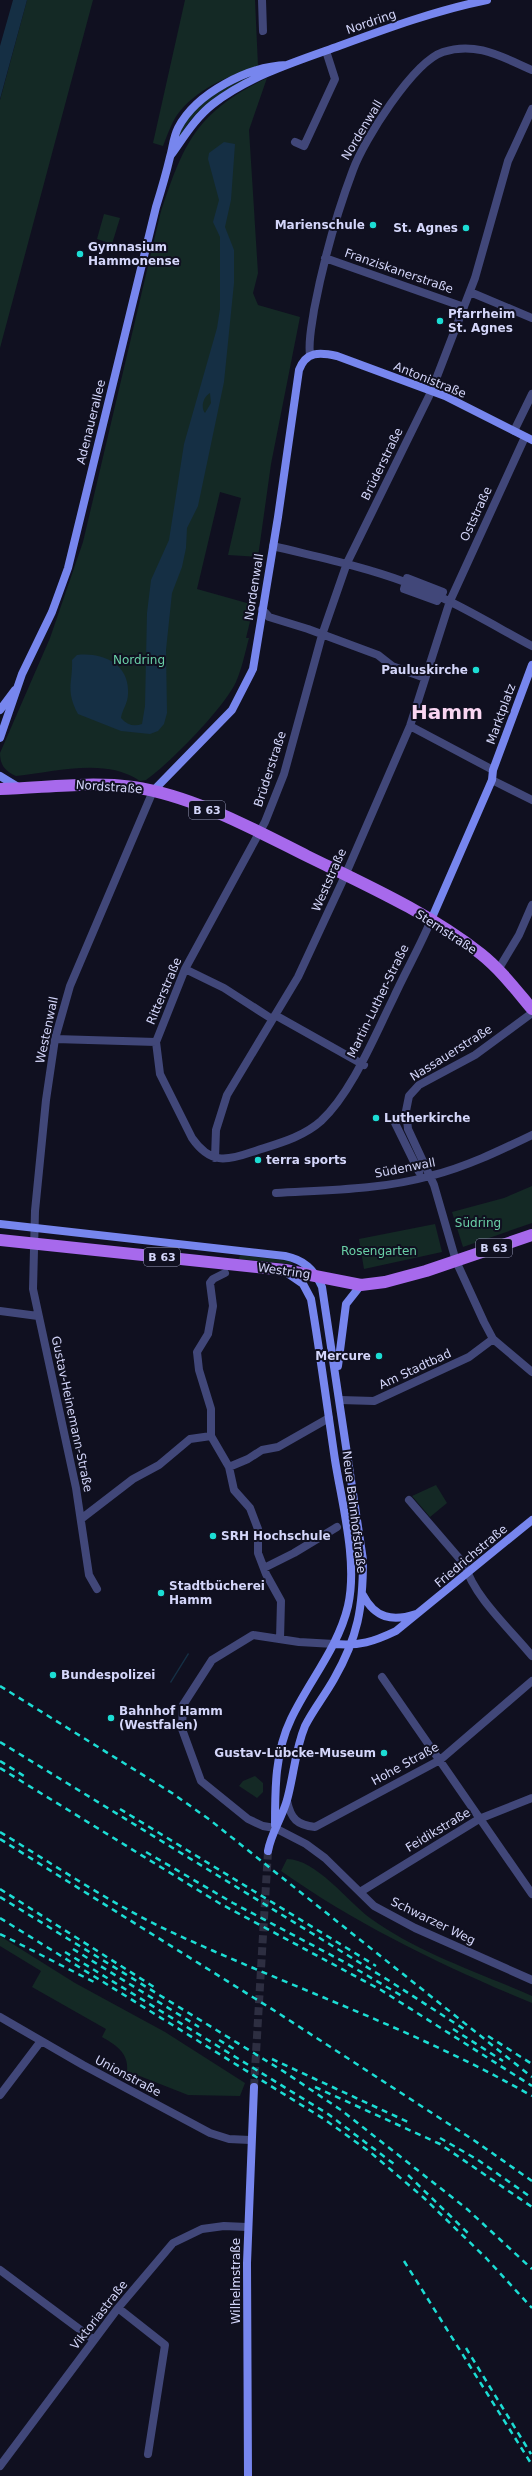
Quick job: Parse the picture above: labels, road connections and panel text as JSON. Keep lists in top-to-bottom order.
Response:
{
  "streets": {
    "main road": [
      "Nordring",
      "Nordenwall",
      "Antonistraße",
      "Adenauerallee",
      "Marktplatz",
      "Nordstraße",
      "B 63",
      "Sternstraße",
      "Martin-Luther-Straße",
      "Westring",
      "Neue Bahnhofstraße",
      "Friedrichstraße",
      "Wilhelmstraße"
    ],
    "street": [
      "Franziskanerstraße",
      "Brüderstraße",
      "Oststraße",
      "Weststraße",
      "Ritterstraße",
      "Westenwall",
      "Nassauerstraße",
      "Südenwall",
      "Am Stadtbad",
      "Gustav-Heinemann-Straße",
      "Hohe Straße",
      "Feidikstraße",
      "Schwarzer Weg",
      "Unionstraße",
      "Viktoriastraße"
    ]
  },
  "crossings": [
    ["Nordring", "Adenauerallee"],
    ["Nordenwall", "Franziskanerstraße"],
    ["Nordenwall", "Antonistraße"],
    ["Nordenwall", "Nordstraße"],
    ["Nordenwall", "Westenwall"],
    ["Franziskanerstraße", "Brüderstraße"],
    ["Antonistraße", "Brüderstraße"],
    ["Antonistraße", "Oststraße"],
    ["Brüderstraße", "Nordstraße"],
    ["Brüderstraße", "Ritterstraße"],
    ["Oststraße", "Weststraße"],
    ["Marktplatz", "Martin-Luther-Straße"],
    ["Nordstraße", "Weststraße"],
    ["Nordstraße", "Sternstraße"],
    ["Nordstraße", "Ritterstraße"],
    ["Nordstraße", "Westenwall"],
    ["B 63", "Westenwall"],
    ["B 63", "Westring"],
    ["B 63", "Gustav-Heinemann-Straße"],
    ["B 63", "Neue Bahnhofstraße"],
    ["Weststraße", "Sternstraße"],
    ["Weststraße", "Ritterstraße"],
    ["Weststraße", "Martin-Luther-Straße"],
    ["Sternstraße", "Martin-Luther-Straße"],
    ["Ritterstraße", "Martin-Luther-Straße"],
    ["Westenwall", "Westring"],
    ["Westenwall", "Gustav-Heinemann-Straße"],
    ["Nassauerstraße", "Südenwall"],
    ["Westring", "Gustav-Heinemann-Straße"],
    ["Westring", "Neue Bahnhofstraße"],
    ["Am Stadtbad", "Neue Bahnhofstraße"],
    ["Neue Bahnhofstraße", "Friedrichstraße"],
    ["Neue Bahnhofstraße", "Hohe Straße"],
    ["Neue Bahnhofstraße", "Schwarzer Weg"],
    ["Friedrichstraße", "Schwarzer Weg"],
    ["Feidikstraße", "Schwarzer Weg"],
    ["Unionstraße", "Wilhelmstraße"],
    ["Wilhelmstraße", "Viktoriastraße"]
  ],
  "districts": ["Hamm"],
  "parks": ["Nordring", "Südring", "Rosengarten"],
  "places": [
    "Marienschule",
    "St. Agnes",
    "Gymnasium Hammonense",
    "Pfarrheim St. Agnes",
    "Pauluskirche",
    "Lutherkirche",
    "terra sports",
    "Mercure",
    "SRH Hochschule",
    "Stadtbücherei Hamm",
    "Bundespolizei",
    "Bahnhof Hamm (Westfalen)",
    "Gustav-Lübcke-Museum"
  ]
}
